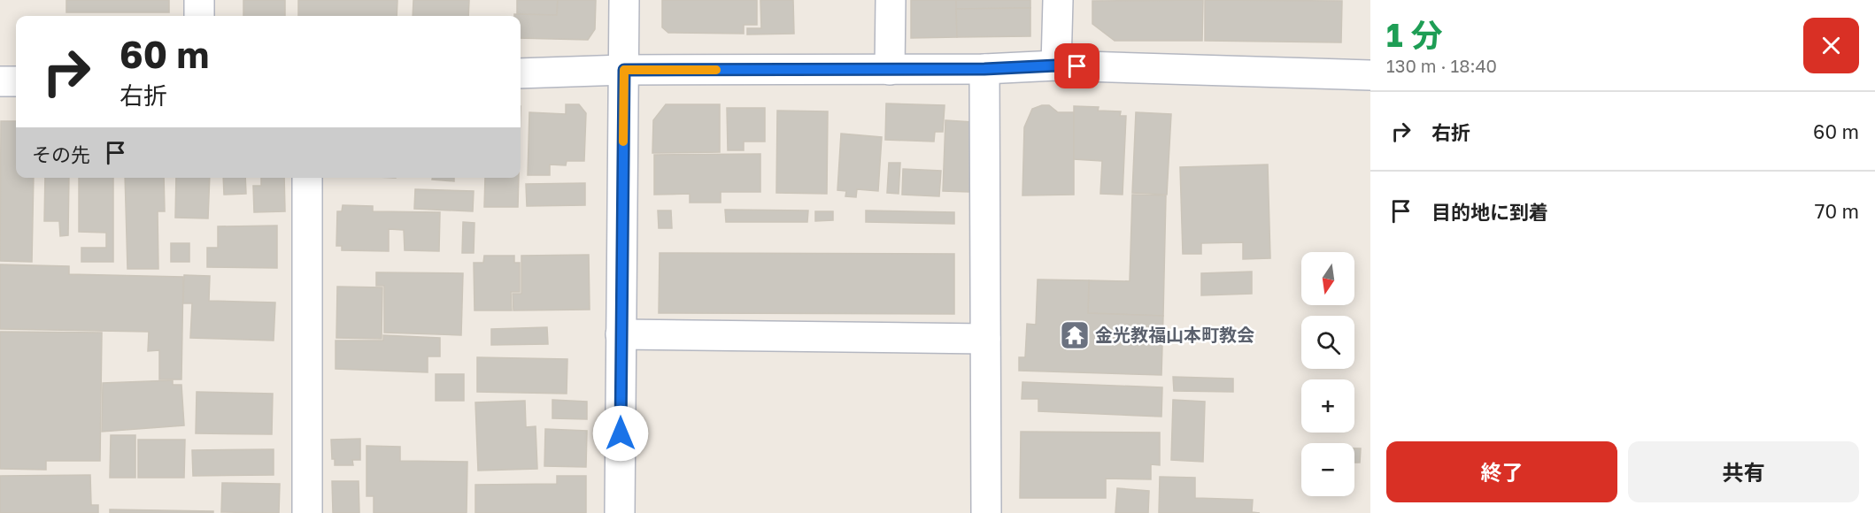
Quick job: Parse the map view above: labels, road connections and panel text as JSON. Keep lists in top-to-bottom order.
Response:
{
  "places": {
    "temple": ["金光教福山本町教会"]
  },
  "north": "bottom",
  "page": {
    "heading": ["1 分", "130 m · 18:40"],
    "turn": ["60 m", "右折"],
    "list": [
      {
        "name": "右折",
        "value": "60 m"
      },
      {
        "name": "目的地に到着",
        "value": "70 m"
      }
    ],
    "then": "その先",
    "map_buttons": ["+", "−"],
    "buttons": ["終了", "共有"]
  }
}
